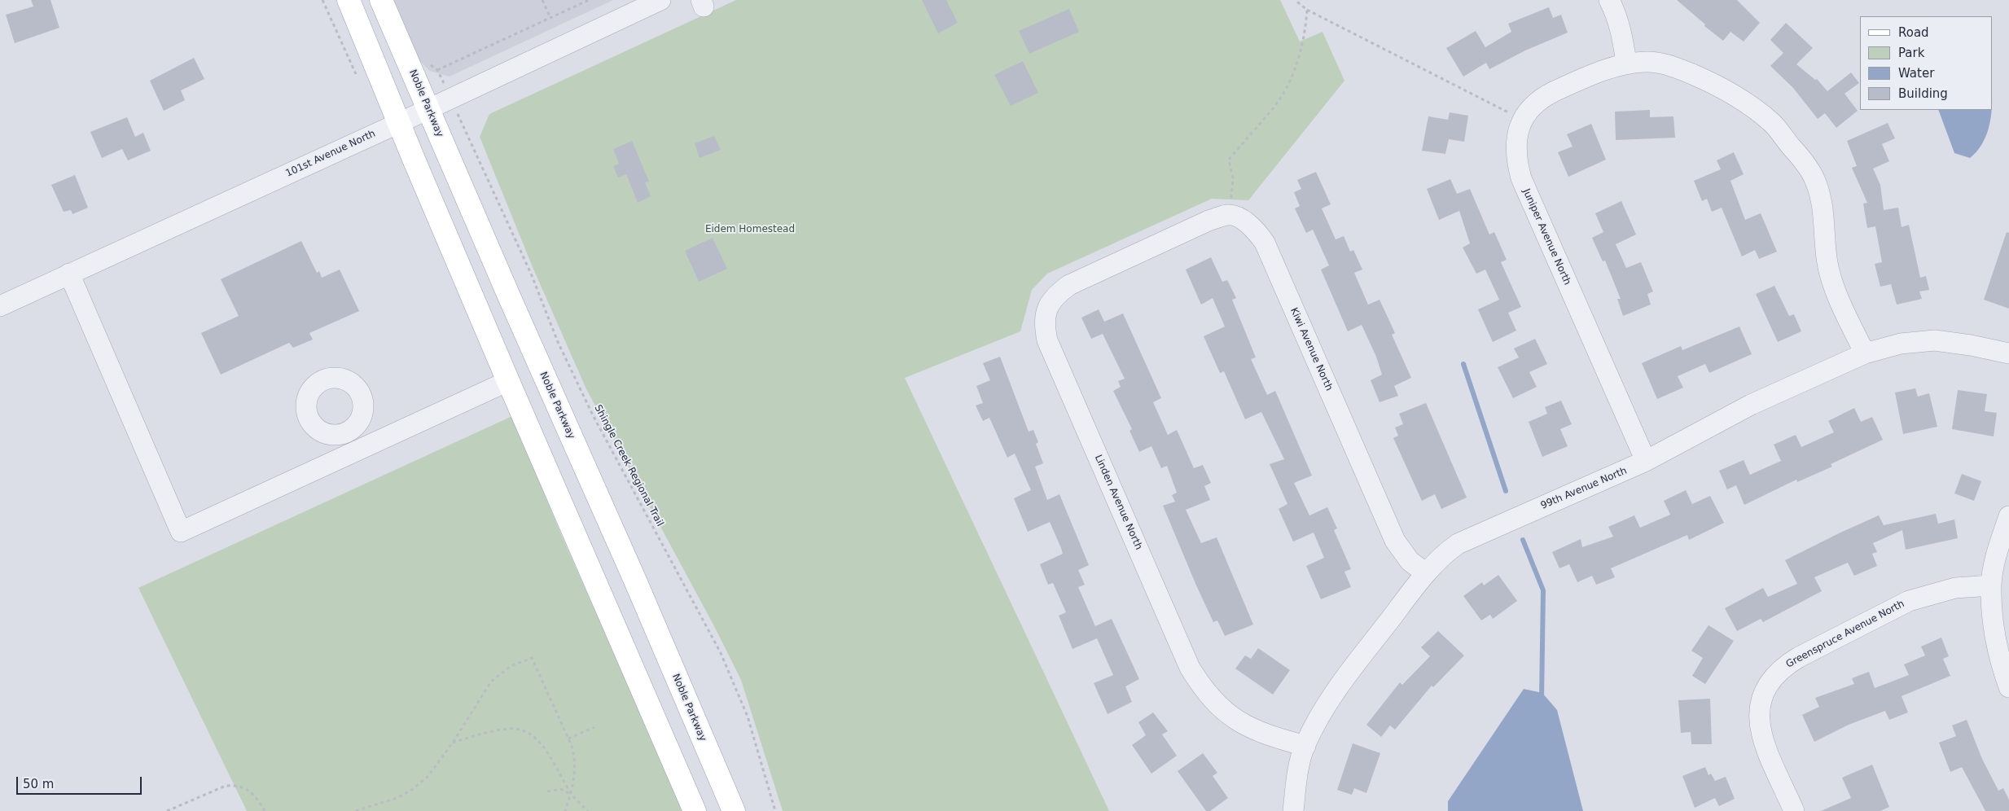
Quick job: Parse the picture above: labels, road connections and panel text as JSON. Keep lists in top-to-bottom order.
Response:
{
  "streets": {
    "main road": ["Noble Parkway"],
    "street": [
      "101st Avenue North",
      "Juniper Avenue North",
      "Kiwi Avenue North",
      "99th Avenue North",
      "Linden Avenue North",
      "Greenspruce Avenue North"
    ],
    "path": ["Shingle Creek Regional Trail"]
  },
  "crossings": [
    ["Noble Parkway", "101st Avenue North"],
    ["Juniper Avenue North", "99th Avenue North"],
    ["Kiwi Avenue North", "99th Avenue North"],
    ["Kiwi Avenue North", "Linden Avenue North"],
    ["99th Avenue North", "Linden Avenue North"]
  ],
  "parks": ["Eidem Homestead"],
  "legend": [
    "Road",
    "Park",
    "Water",
    "Building"
  ],
  "scale_bar": "50 m"
}
